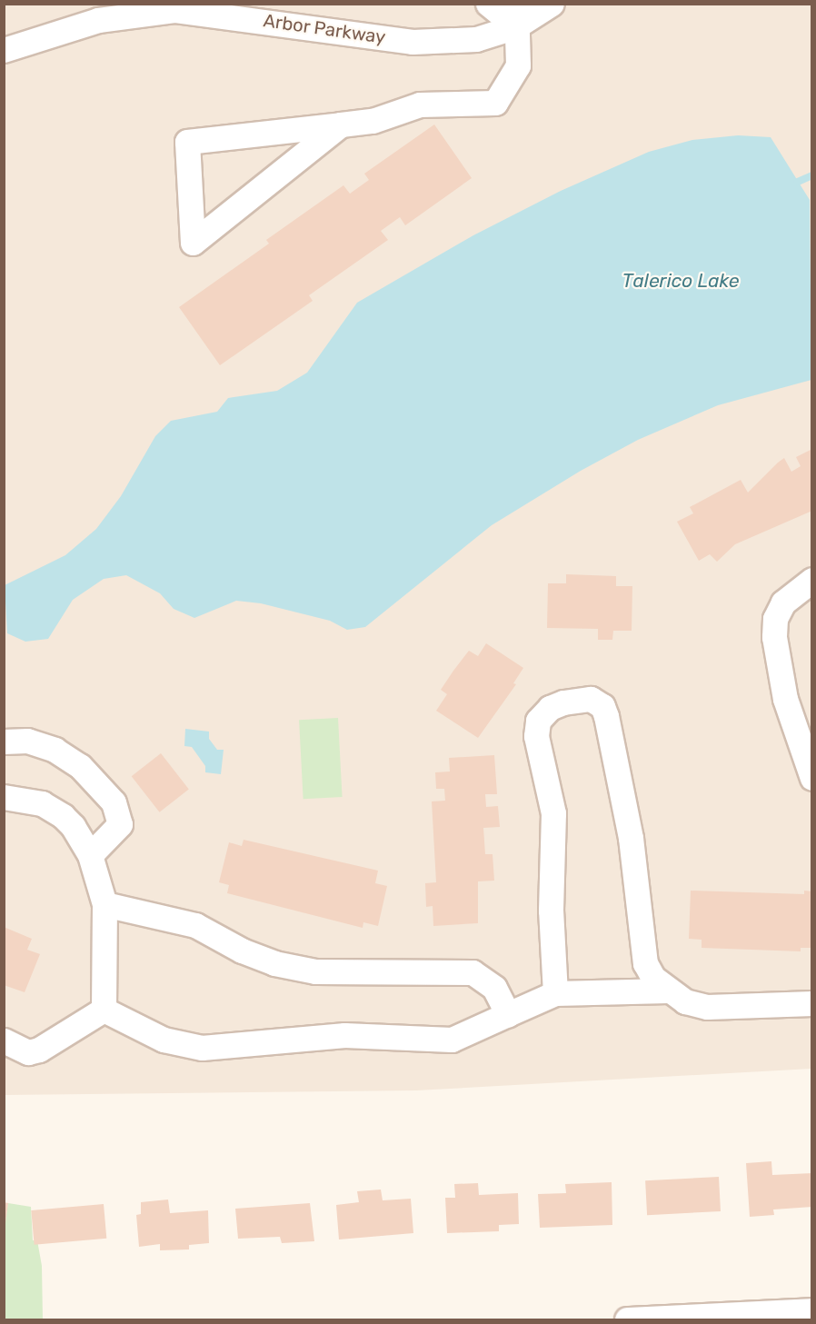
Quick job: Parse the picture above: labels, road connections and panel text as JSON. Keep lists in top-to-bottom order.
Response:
{
  "streets": {
    "street": ["Arbor Parkway"]
  },
  "water": ["Talerico Lake"]
}
